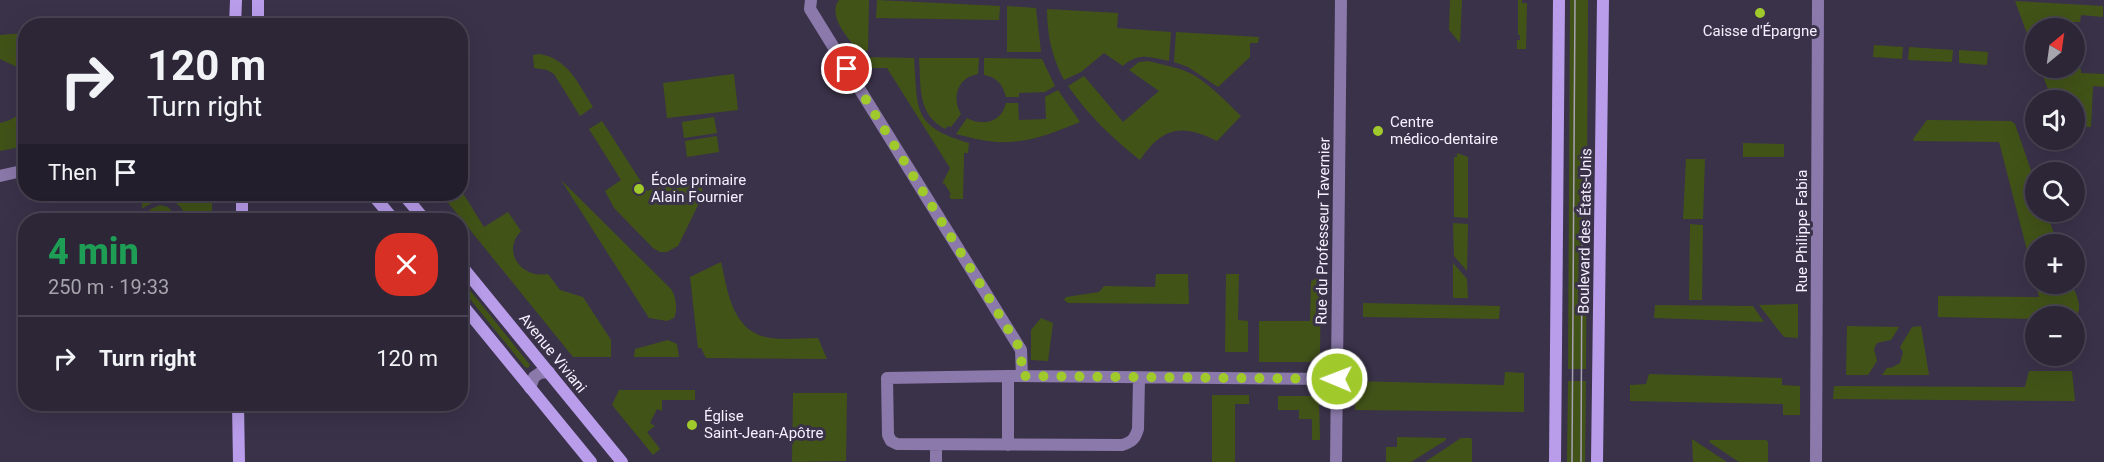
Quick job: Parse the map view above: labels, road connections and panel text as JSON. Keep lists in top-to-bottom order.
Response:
{
  "streets": {
    "main road": ["Boulevard des États-Unis", "Avenue Viviani"],
    "street": ["Rue du Professeur Tavernier", "Rue Philippe Fabia"]
  },
  "places": [
    "Caisse d'Épargne",
    "Centre médico-dentaire",
    "École primaire Alain Fournier",
    "Église Saint-Jean-Apôtre"
  ],
  "north": "top right",
  "page": {
    "map_buttons": ["+", "−"],
    "turn": ["120 m", "Turn right"],
    "then": "Then",
    "heading": ["4 min", "250 m · 19:33"],
    "list": [
      {
        "name": "Turn right",
        "value": "120 m"
      }
    ]
  }
}
